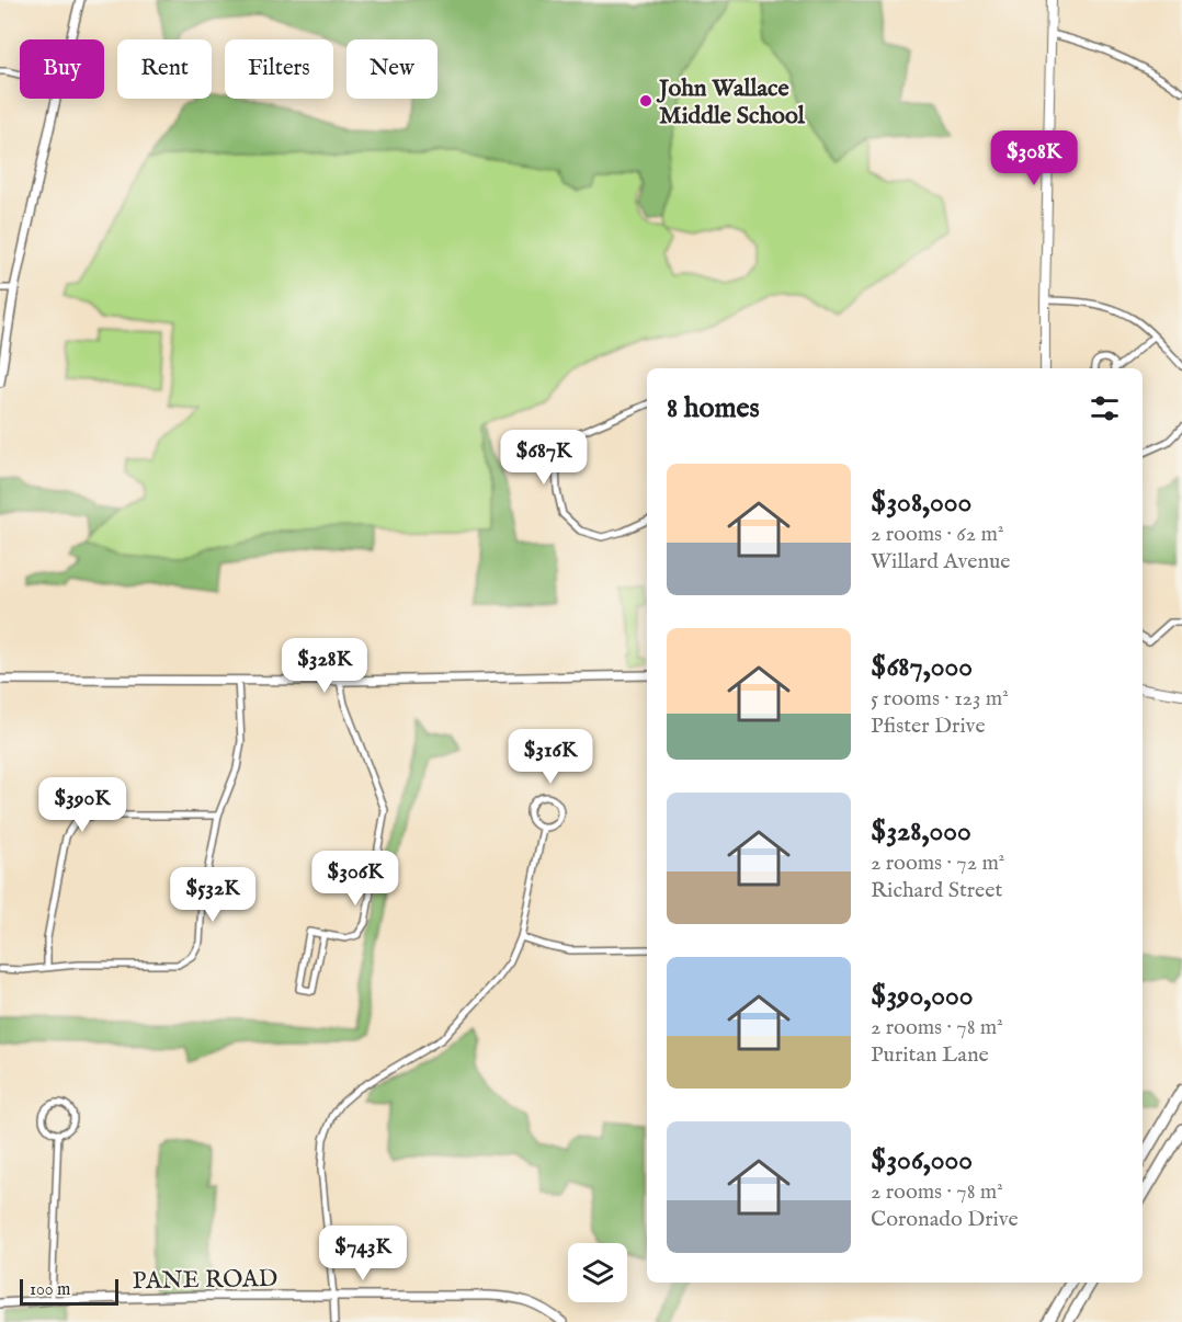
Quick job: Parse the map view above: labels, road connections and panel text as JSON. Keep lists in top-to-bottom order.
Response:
{
  "streets": {
    "street": ["PANE ROAD"]
  },
  "places": ["John Wallace Middle School"],
  "scale_bar": "100 m",
  "page": {
    "chip": [
      "Buy",
      "Rent",
      "Filters",
      "New"
    ],
    "price": [
      "$308K",
      "$687K",
      "$328K",
      "$316K",
      "$390K",
      "$306K",
      "$532K",
      "$743K"
    ],
    "heading": "8 homes",
    "list": [
      {
        "name": "$308,000",
        "note": "2 rooms · 62 m² · Willard Avenue"
      },
      {
        "name": "$687,000",
        "note": "5 rooms · 123 m² · Pfister Drive"
      },
      {
        "name": "$328,000",
        "note": "2 rooms · 72 m² · Richard Street"
      },
      {
        "name": "$390,000",
        "note": "2 rooms · 78 m² · Puritan Lane"
      },
      {
        "name": "$306,000",
        "note": "2 rooms · 78 m² · Coronado Drive"
      }
    ],
    "scale": "100 m"
  }
}
